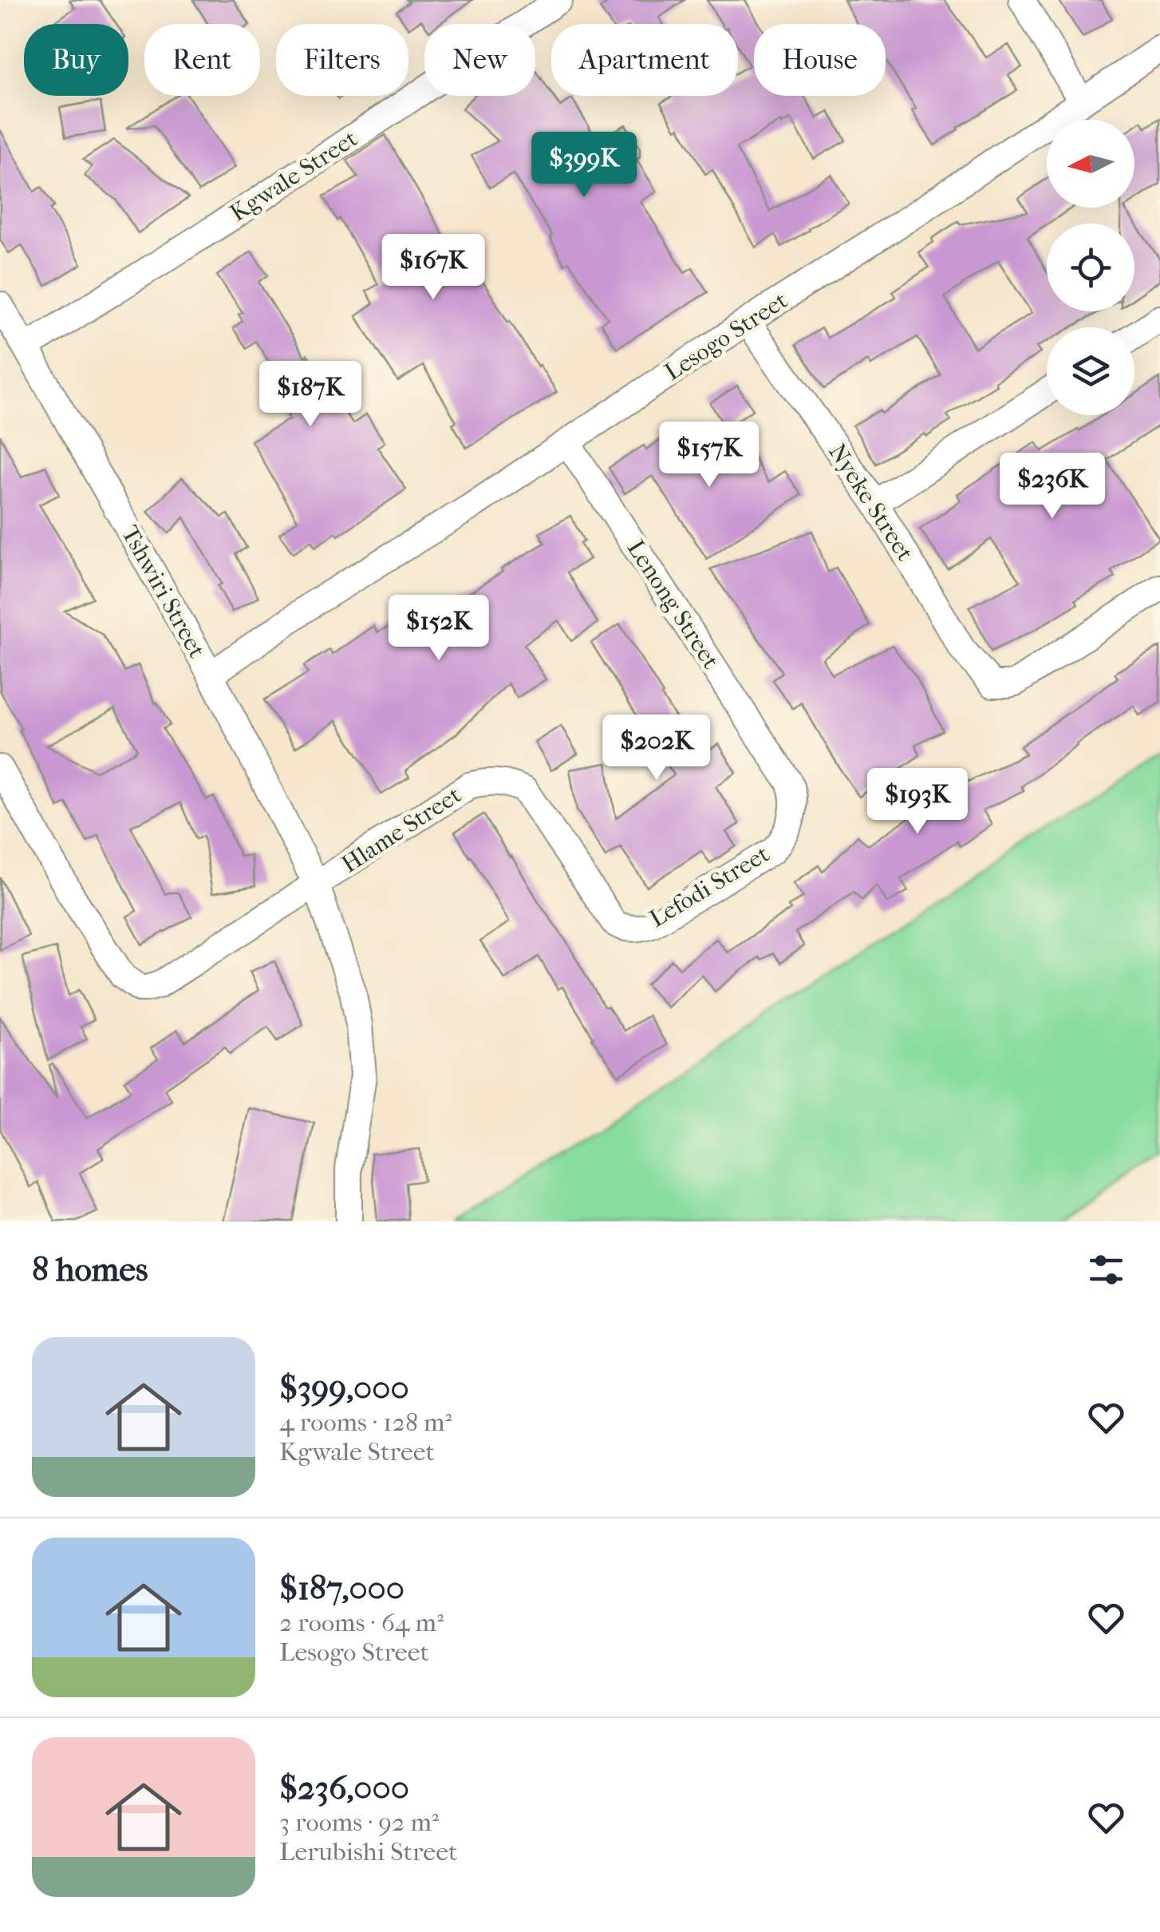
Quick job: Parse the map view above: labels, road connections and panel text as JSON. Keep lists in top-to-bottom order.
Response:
{
  "streets": {
    "street": [
      "Kgwale Street",
      "Lesogo Street",
      "Nyeke Street",
      "Tshwiri Street",
      "Lenong Street",
      "Hlame Street",
      "Lefodi Street"
    ]
  },
  "crossings": [
    ["Kgwale Street", "Tshwiri Street"],
    ["Lesogo Street", "Nyeke Street"],
    ["Lesogo Street", "Tshwiri Street"],
    ["Lesogo Street", "Lenong Street"],
    ["Tshwiri Street", "Hlame Street"],
    ["Lenong Street", "Lefodi Street"],
    ["Hlame Street", "Lefodi Street"]
  ],
  "north": "left",
  "page": {
    "chip": [
      "Buy",
      "Rent",
      "Filters",
      "New",
      "Apartment",
      "House"
    ],
    "price": [
      "$399K",
      "$167K",
      "$187K",
      "$157K",
      "$236K",
      "$152K",
      "$202K",
      "$193K"
    ],
    "heading": "8 homes",
    "list": [
      {
        "name": "$399,000",
        "note": "4 rooms · 128 m² · Kgwale Street"
      },
      {
        "name": "$187,000",
        "note": "2 rooms · 64 m² · Lesogo Street"
      },
      {
        "name": "$236,000",
        "note": "3 rooms · 92 m² · Lerubishi Street"
      }
    ]
  }
}
